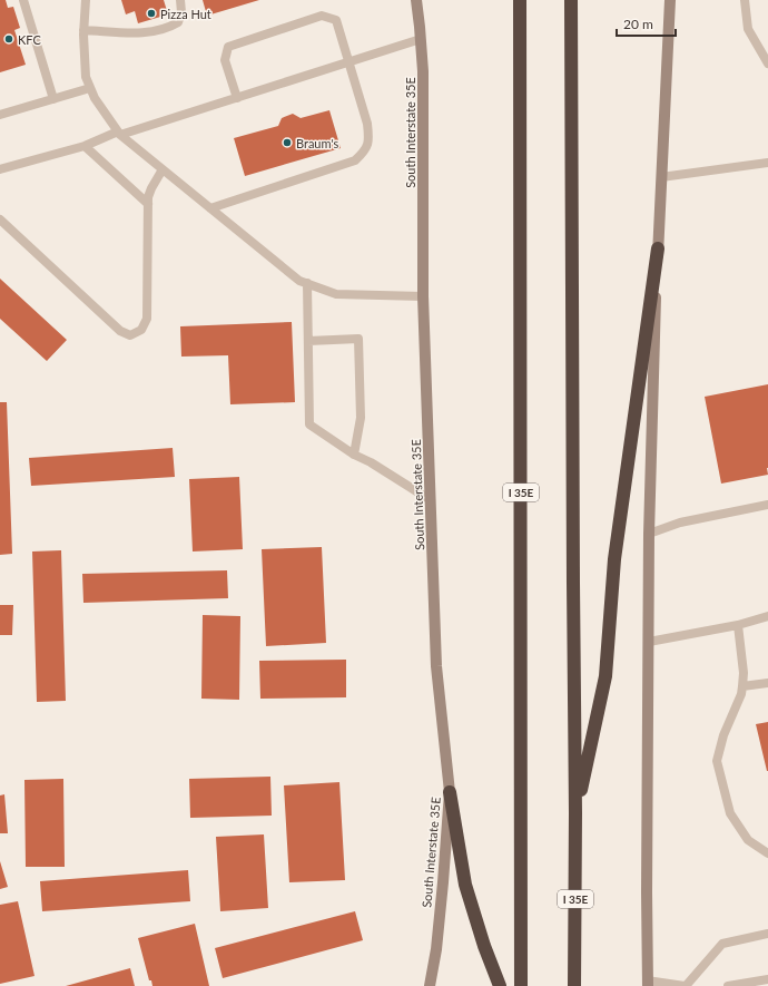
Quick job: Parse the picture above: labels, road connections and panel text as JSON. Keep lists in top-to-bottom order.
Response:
{
  "streets": {
    "highway": ["I 35E"],
    "main road": ["South Interstate 35E"]
  },
  "places": ["Pizza Hut", "KFC", "Braum's"],
  "scale_bar": "20 m"
}
